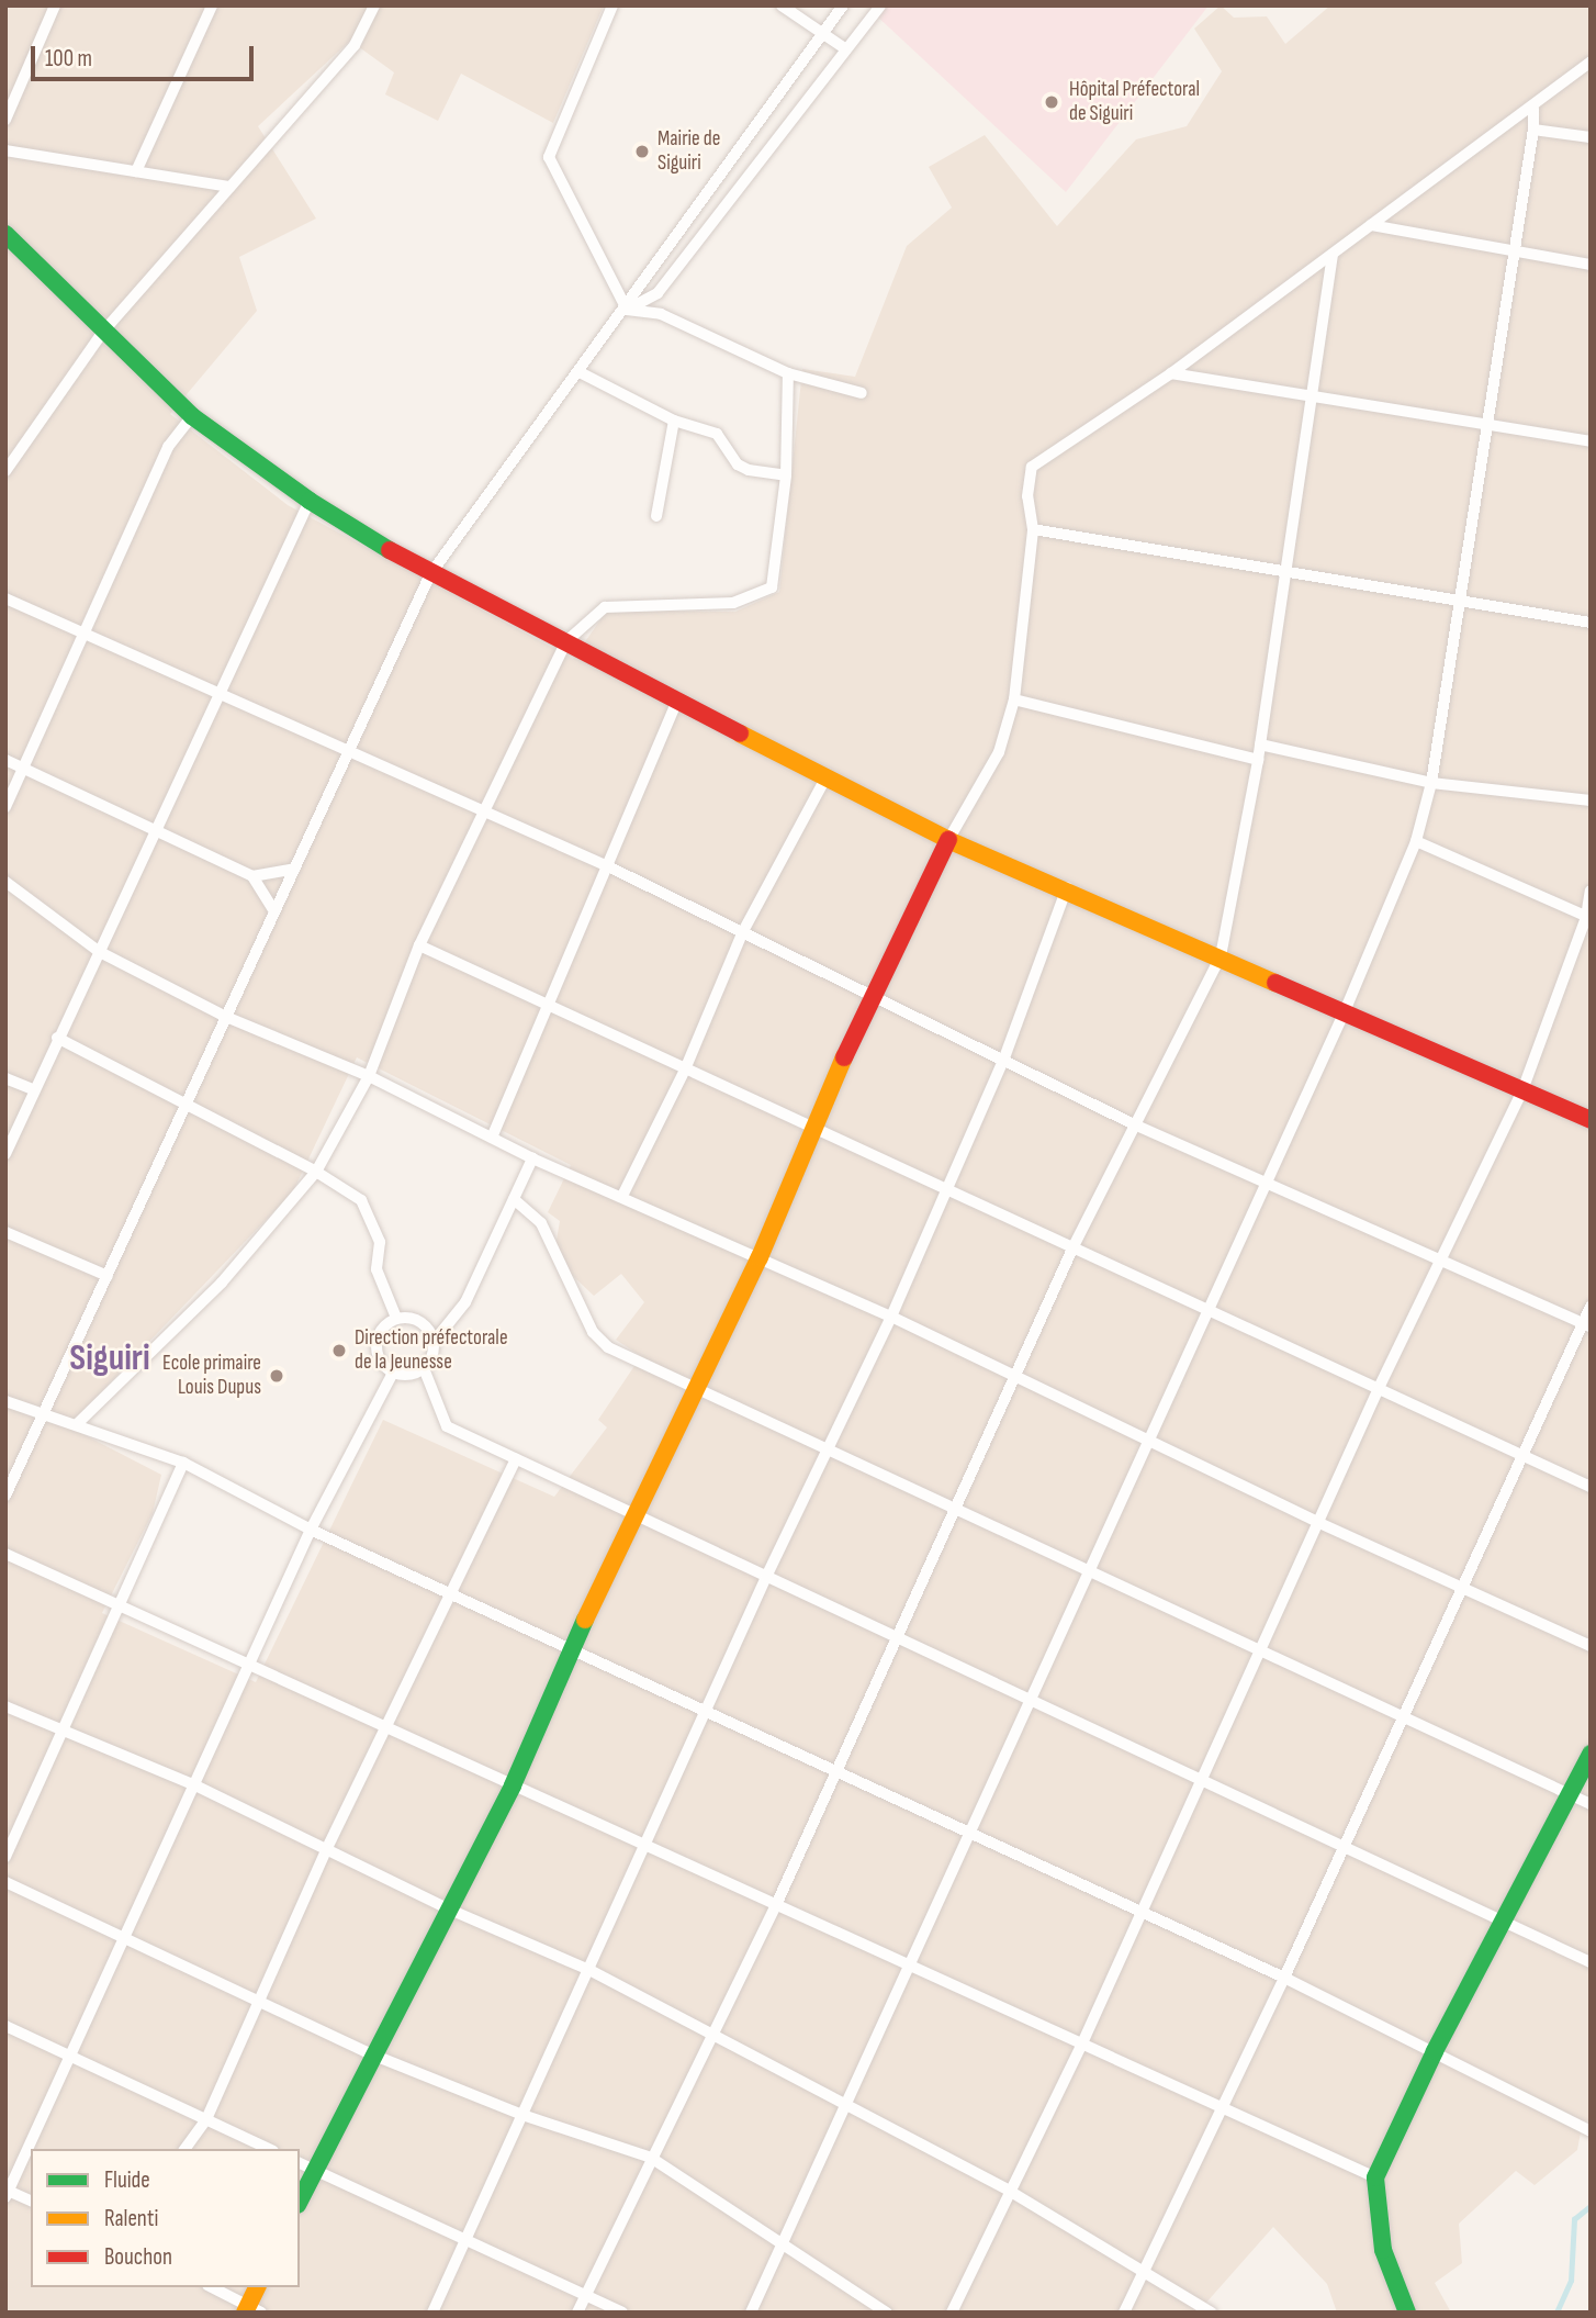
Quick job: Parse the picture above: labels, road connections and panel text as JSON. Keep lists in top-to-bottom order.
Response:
{
  "districts": ["Siguiri"],
  "places": [
    "Hôpital Préfectoral de Siguiri",
    "Mairie de Siguiri",
    "Direction préfectorale de la Jeunesse",
    "Ecole primaire Louis Dupus"
  ],
  "legend": ["Fluide", "Ralenti", "Bouchon"],
  "scale_bar": "100 m"
}
